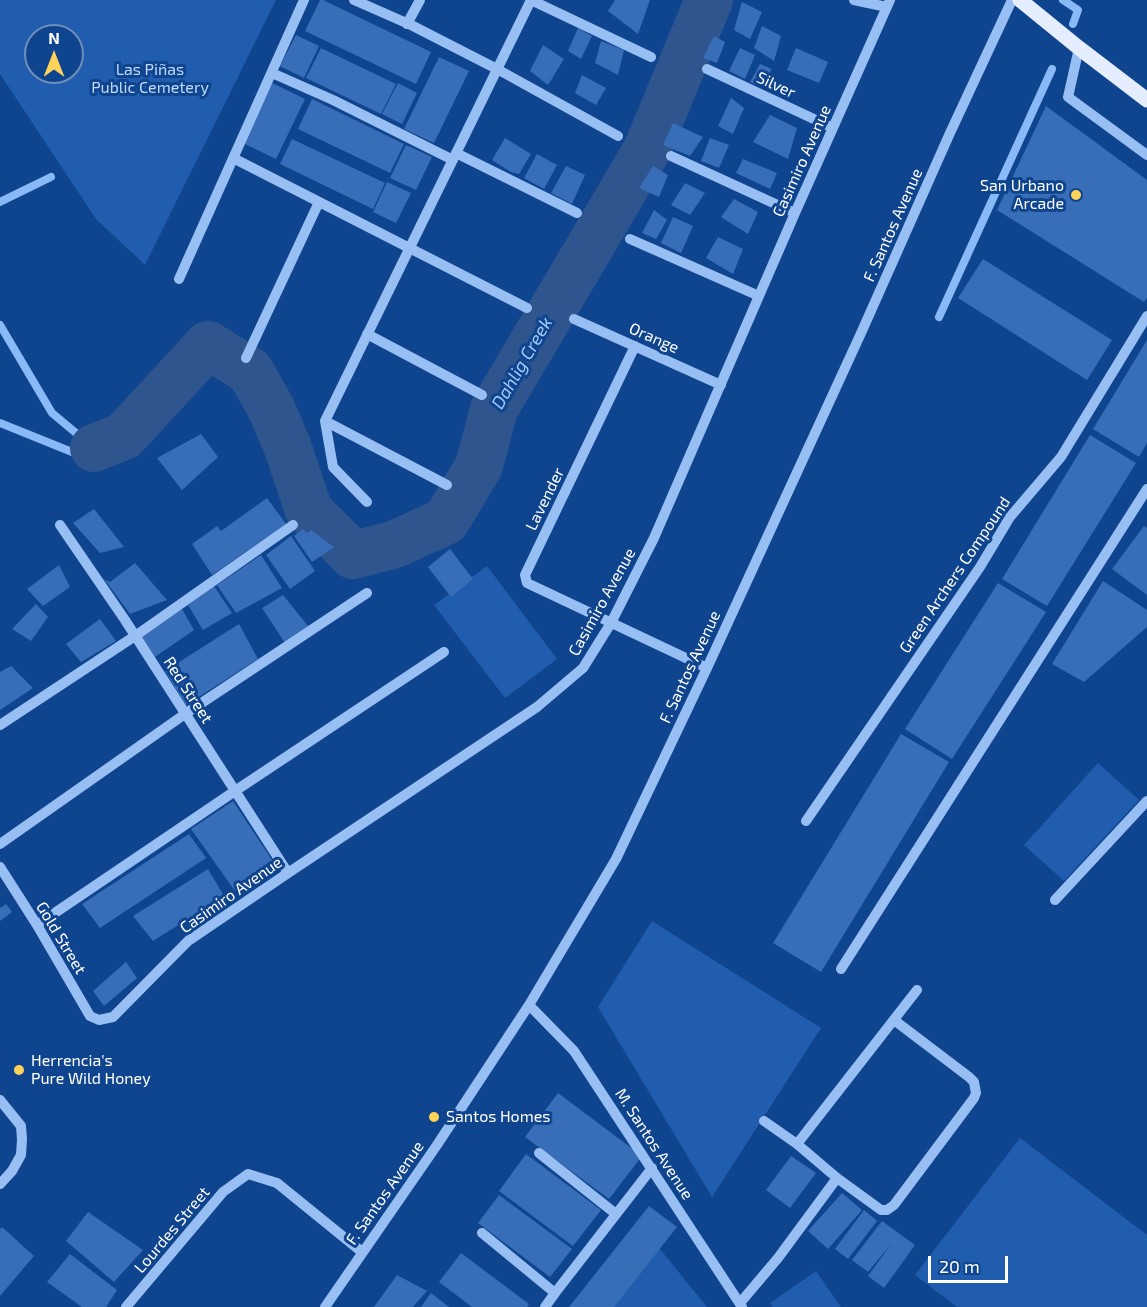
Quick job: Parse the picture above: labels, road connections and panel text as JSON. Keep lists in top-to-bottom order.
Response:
{
  "streets": {
    "street": [
      "Silver",
      "Casimiro Avenue",
      "F. Santos Avenue",
      "Orange",
      "Lavender",
      "Green Archers Compound",
      "Red Street",
      "Gold Street",
      "M. Santos Avenue",
      "Lourdes Street"
    ]
  },
  "crossings": [
    ["Silver", "Casimiro Avenue"],
    ["Casimiro Avenue", "Orange"],
    ["Casimiro Avenue", "Lavender"],
    ["Casimiro Avenue", "Red Street"],
    ["Casimiro Avenue", "Gold Street"],
    ["F. Santos Avenue", "M. Santos Avenue"],
    ["F. Santos Avenue", "Lourdes Street"],
    ["Orange", "Lavender"]
  ],
  "water": ["Dahlig Creek"],
  "parks": ["Las Piñas Public Cemetery"],
  "places": ["San Urbano Arcade", "Herrencia's Pure Wild Honey", "Santos Homes"],
  "scale_bar": "20 m",
  "north": "top"
}
